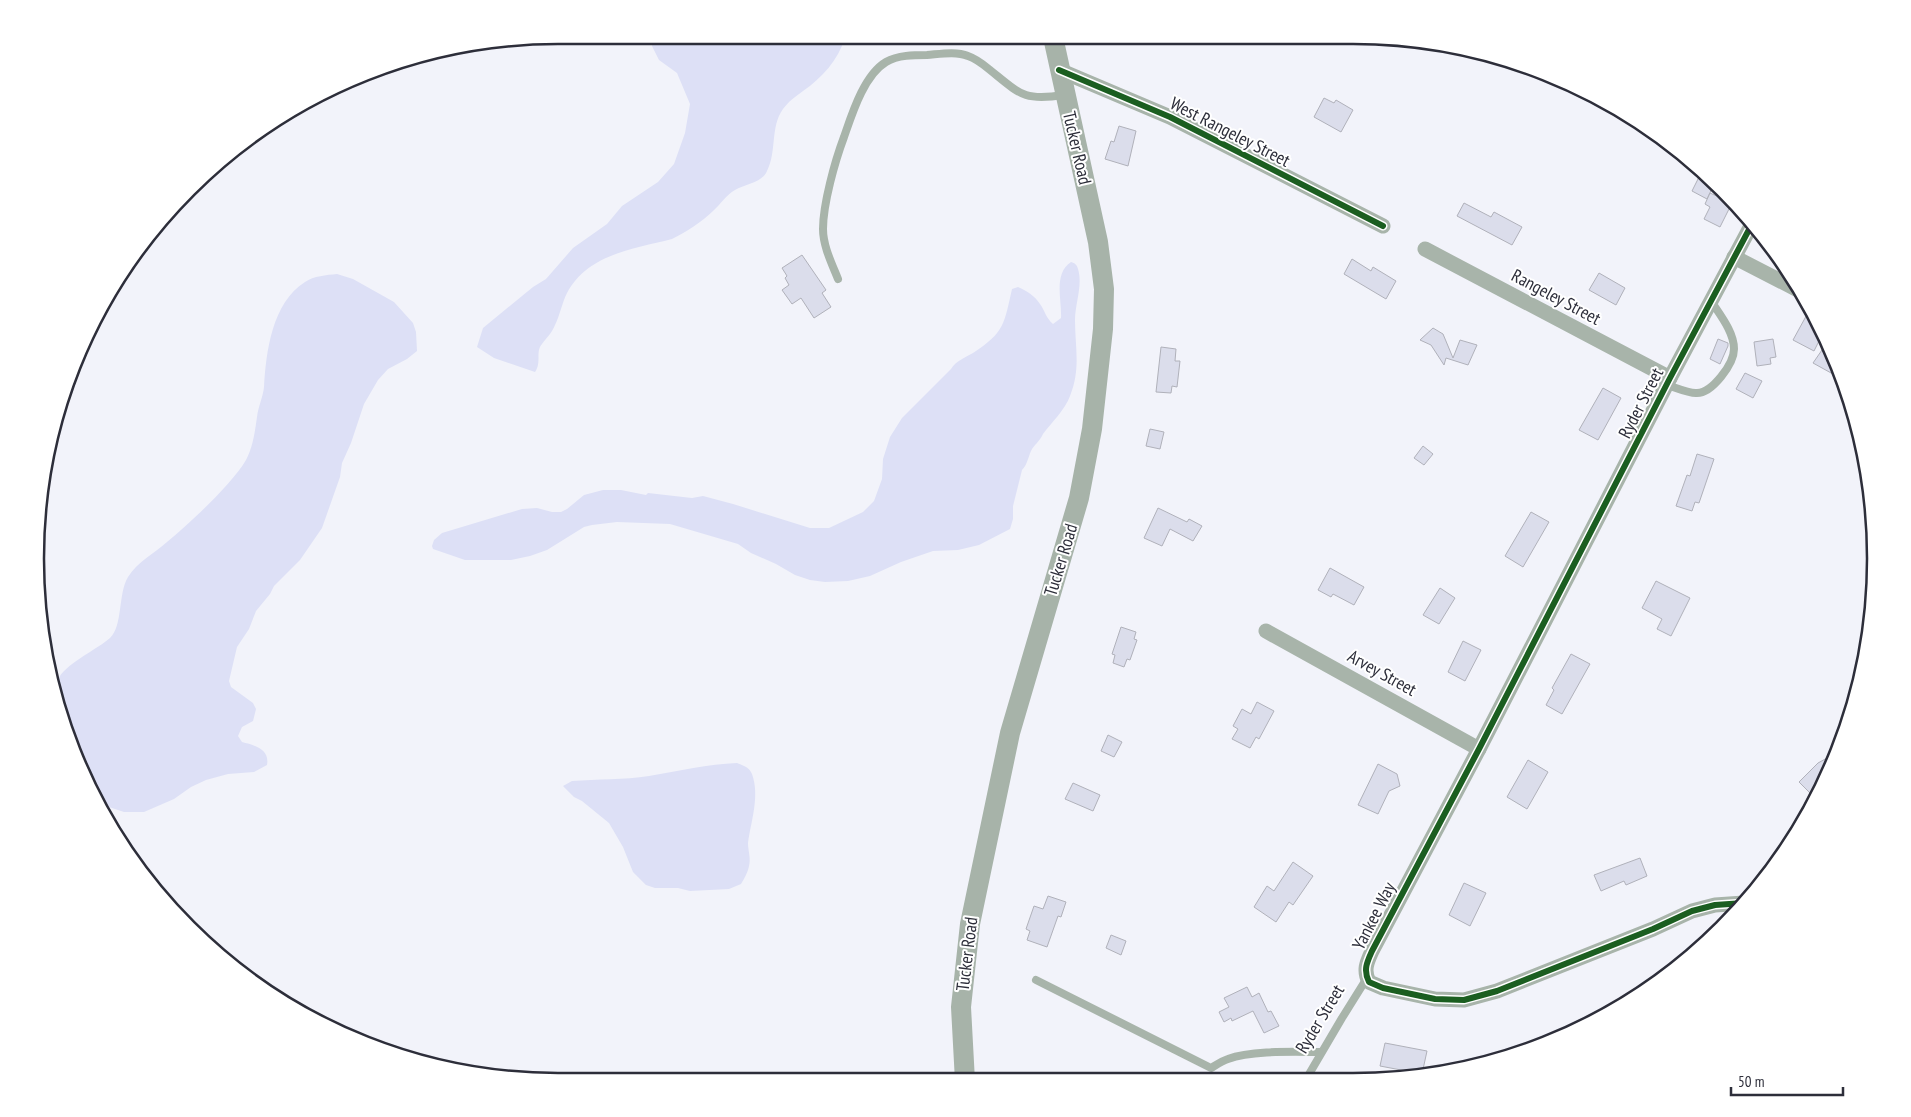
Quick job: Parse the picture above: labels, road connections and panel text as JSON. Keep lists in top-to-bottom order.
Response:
{
  "streets": {
    "main road": ["Tucker Road"],
    "street": [
      "West Rangeley Street",
      "Rangeley Street",
      "Ryder Street",
      "Arvey Street",
      "Yankee Way"
    ]
  },
  "crossings": [
    ["West Rangeley Street", "Tucker Road"],
    ["Rangeley Street", "Ryder Street"],
    ["Ryder Street", "Yankee Way"],
    ["Arvey Street", "Yankee Way"]
  ],
  "scale_bar": "50 m"
}
